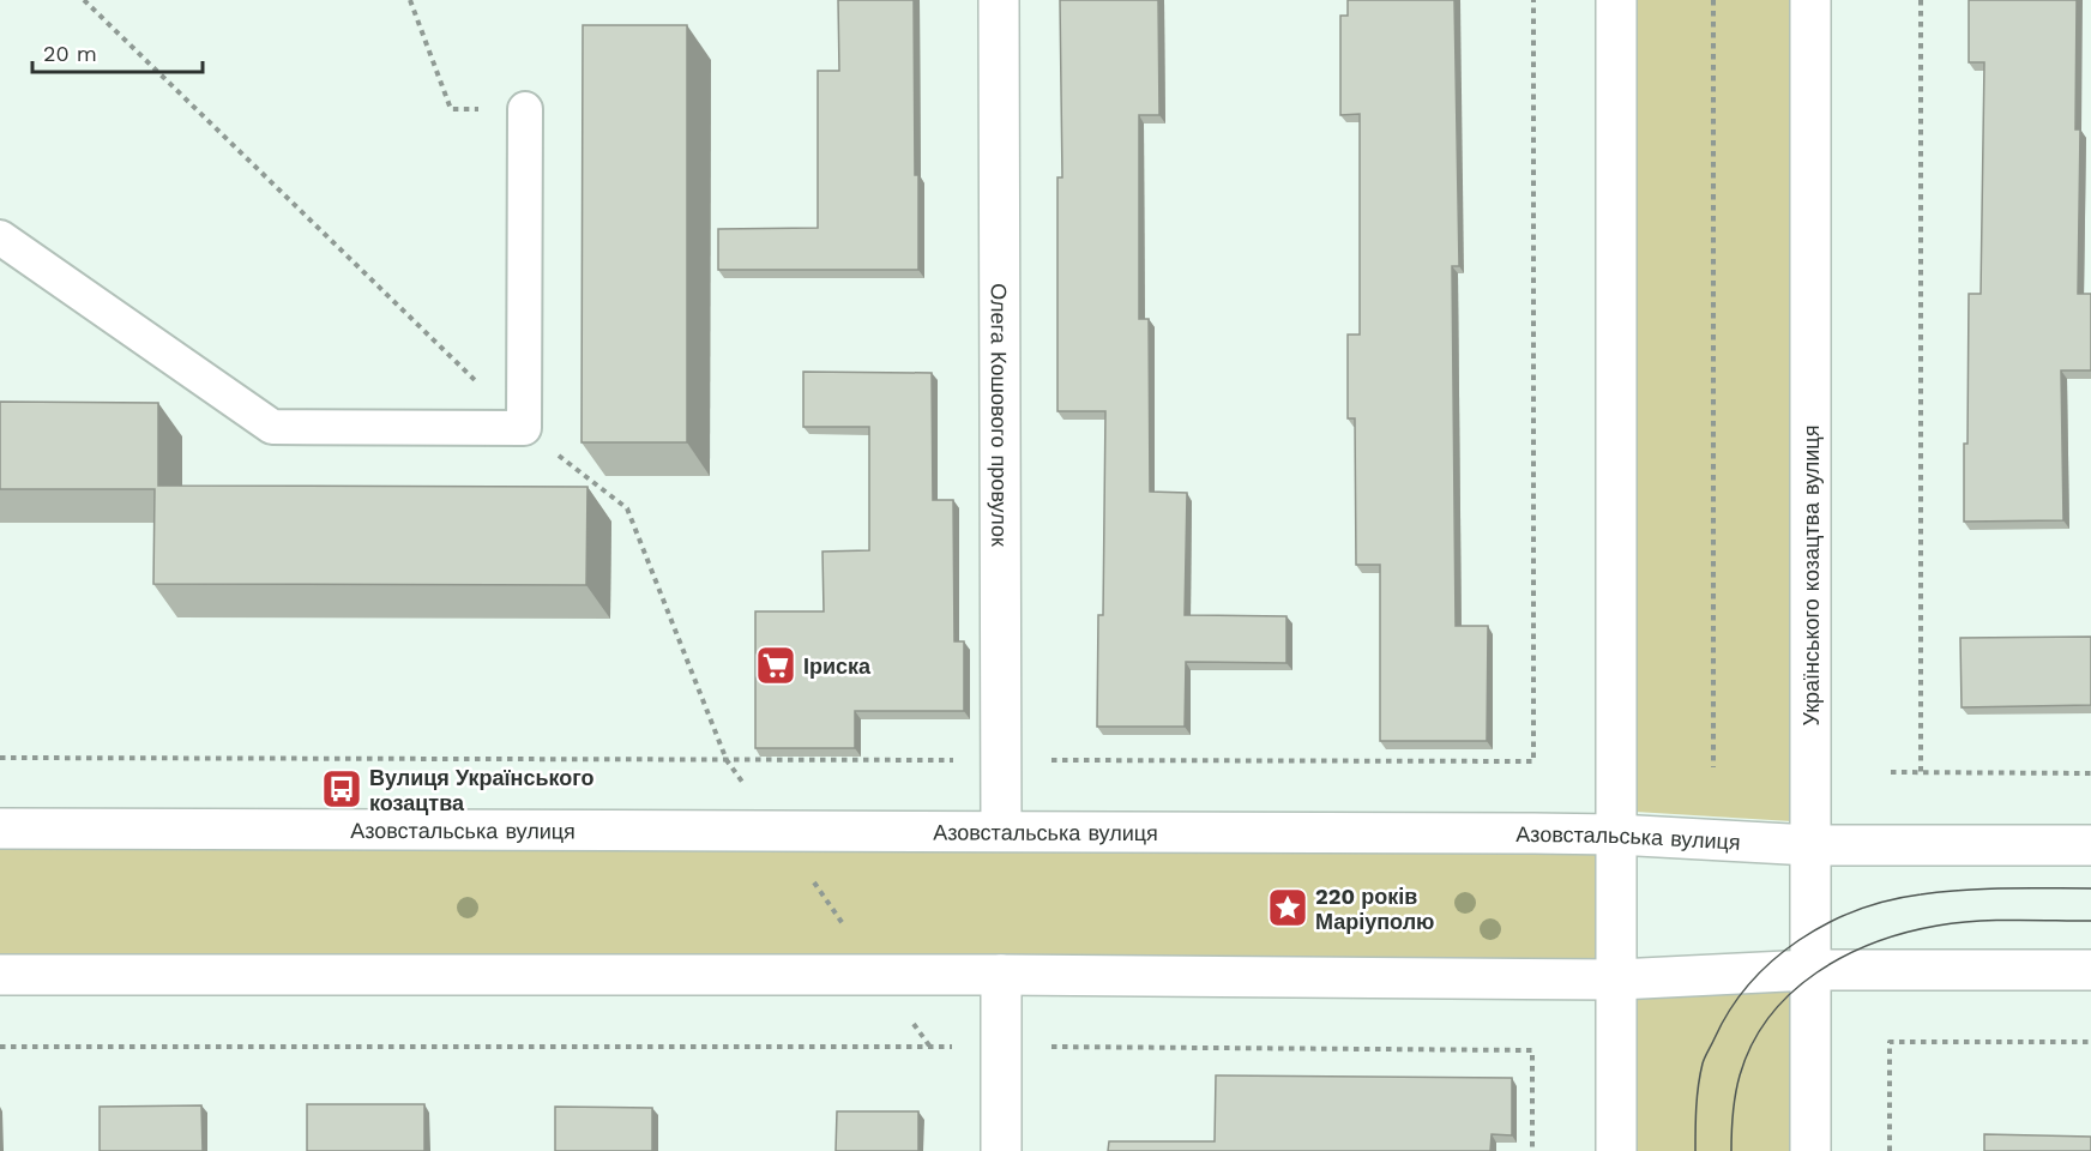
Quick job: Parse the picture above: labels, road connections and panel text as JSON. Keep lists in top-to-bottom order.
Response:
{
  "streets": {
    "street": ["Олега Кошового провулок", "Українського козацтва вулиця", "Азовстальська вулиця"]
  },
  "crossings": [
    ["Олега Кошового провулок", "Азовстальська вулиця"],
    ["Українського козацтва вулиця", "Азовстальська вулиця"]
  ],
  "places": {
    "supermarket": ["Іриска"],
    "bus stop": ["Вулиця Українського козацтва"],
    "place": ["220 років Маріуполю"]
  },
  "scale_bar": "20 m"
}
